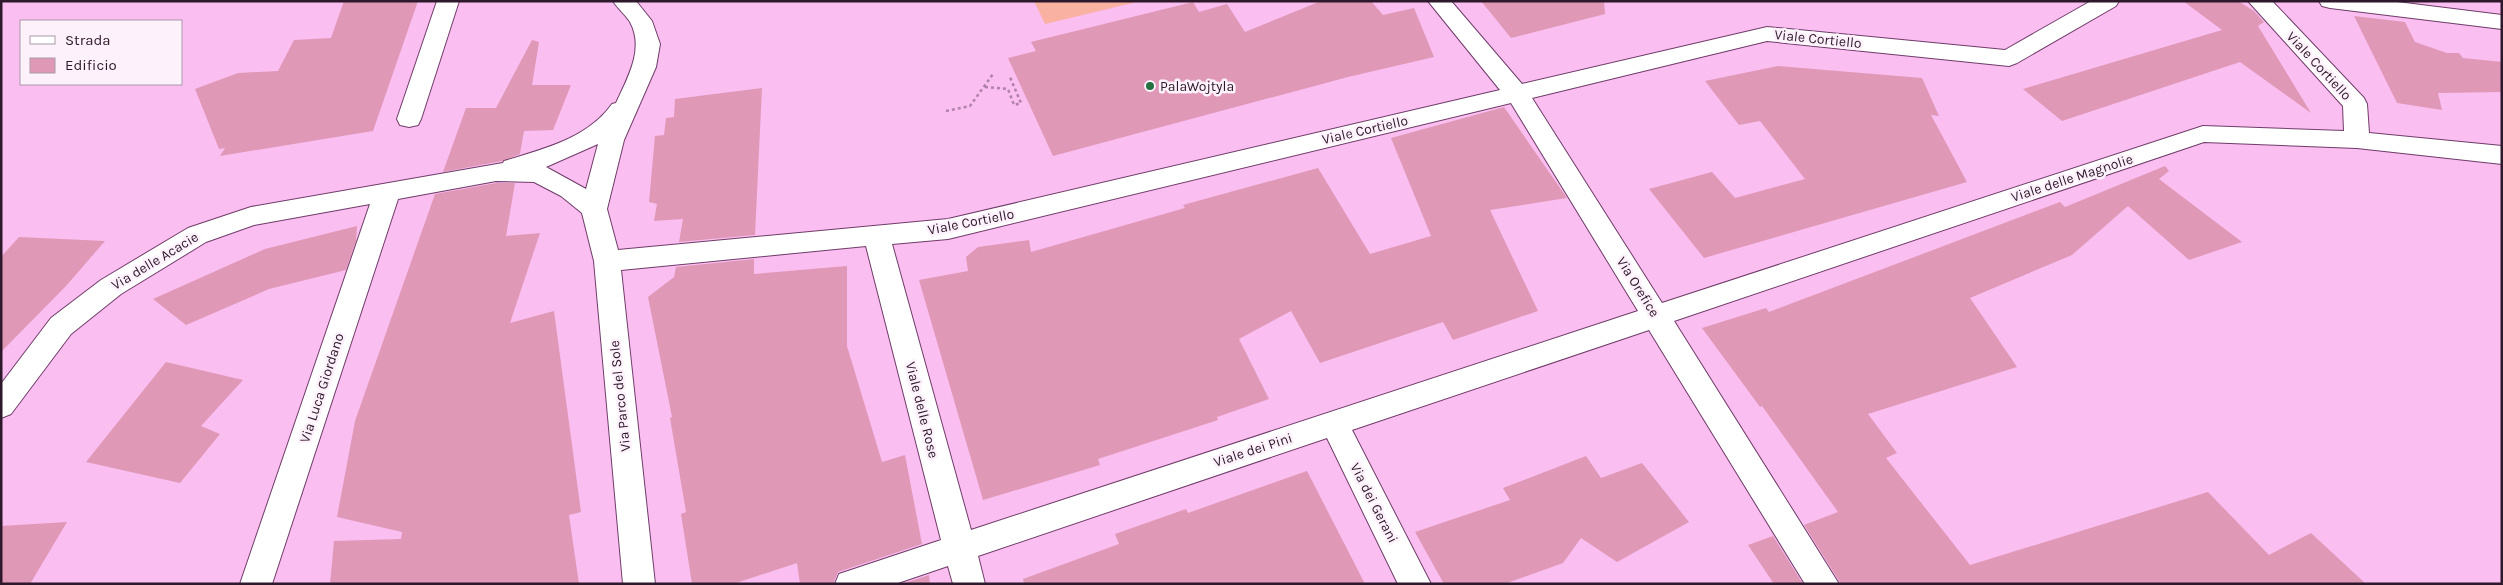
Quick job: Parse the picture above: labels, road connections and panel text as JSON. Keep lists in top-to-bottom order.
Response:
{
  "streets": {
    "street": [
      "Viale Cortiello",
      "Viale delle Magnolie",
      "Via delle Acacie",
      "Via Orefice",
      "Via Luca Giordano",
      "Via Parco del Sole",
      "Viale delle Rose",
      "Viale dei Pini",
      "Via dei Gerani"
    ]
  },
  "crossings": [
    ["Viale Cortiello", "Viale delle Magnolie"],
    ["Viale Cortiello", "Via Orefice"],
    ["Viale Cortiello", "Via Parco del Sole"],
    ["Viale Cortiello", "Viale delle Rose"],
    ["Viale delle Magnolie", "Via Orefice"],
    ["Viale delle Magnolie", "Viale dei Pini"],
    ["Via delle Acacie", "Via Luca Giordano"],
    ["Via Orefice", "Viale dei Pini"],
    ["Viale delle Rose", "Viale dei Pini"],
    ["Viale dei Pini", "Via dei Gerani"]
  ],
  "places": ["PalaWojtyla"],
  "legend": ["Strada", "Edificio"]
}
